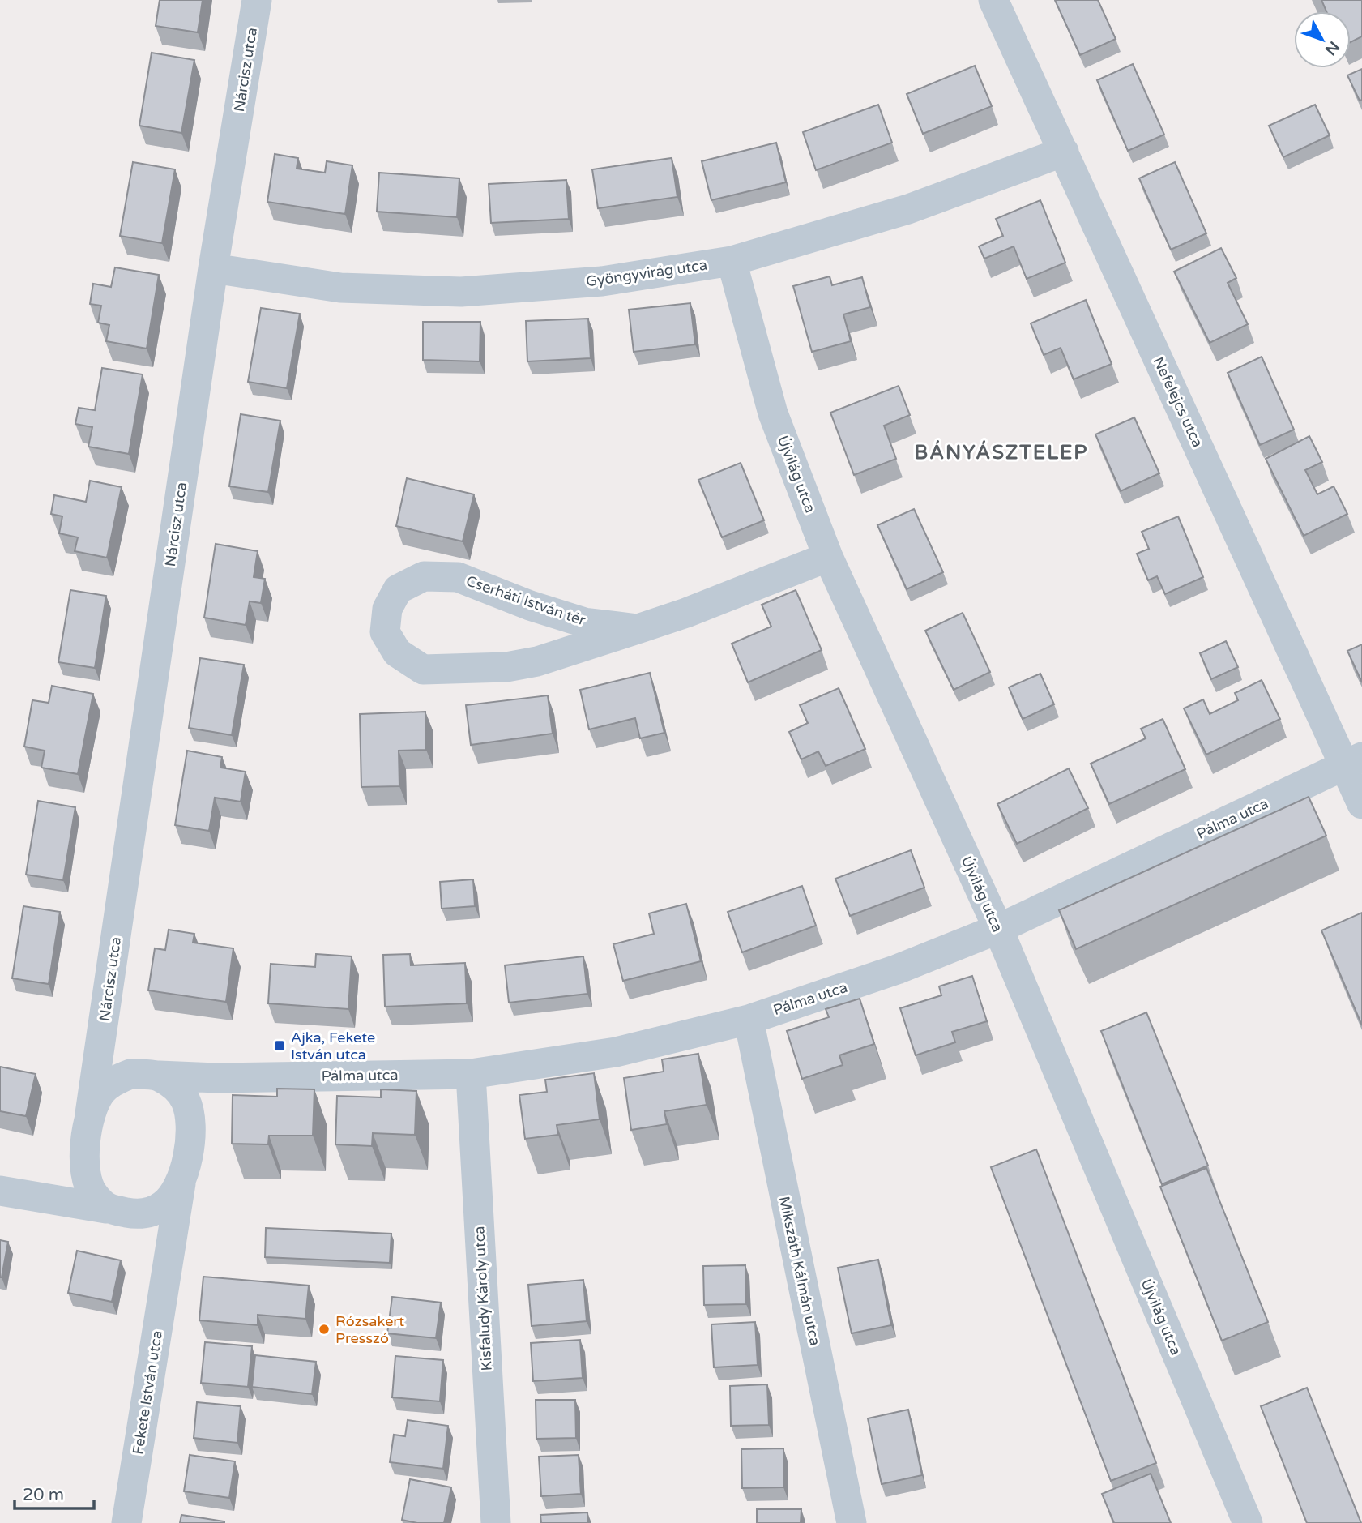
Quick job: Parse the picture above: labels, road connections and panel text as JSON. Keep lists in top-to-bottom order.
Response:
{
  "streets": {
    "street": [
      "Nárcisz utca",
      "Gyöngyvirág utca",
      "Nefelejcs utca",
      "Újvilág utca",
      "Cserháti István tér",
      "Pálma utca",
      "Mikszáth Kálmán utca",
      "Kisfaludy Károly utca",
      "Fekete István utca"
    ]
  },
  "crossings": [
    ["Nárcisz utca", "Gyöngyvirág utca"],
    ["Nárcisz utca", "Pálma utca"],
    ["Nárcisz utca", "Fekete István utca"],
    ["Gyöngyvirág utca", "Nefelejcs utca"],
    ["Gyöngyvirág utca", "Újvilág utca"],
    ["Nefelejcs utca", "Pálma utca"],
    ["Újvilág utca", "Cserháti István tér"],
    ["Újvilág utca", "Pálma utca"],
    ["Pálma utca", "Mikszáth Kálmán utca"],
    ["Pálma utca", "Kisfaludy Károly utca"],
    ["Pálma utca", "Fekete István utca"]
  ],
  "districts": ["BÁNYÁSZTELEP"],
  "places": {
    "transit": ["Ajka, Fekete István utca"],
    "other": ["Rózsakert Presszó"]
  },
  "scale_bar": "20 m",
  "north": "bottom right"
}
